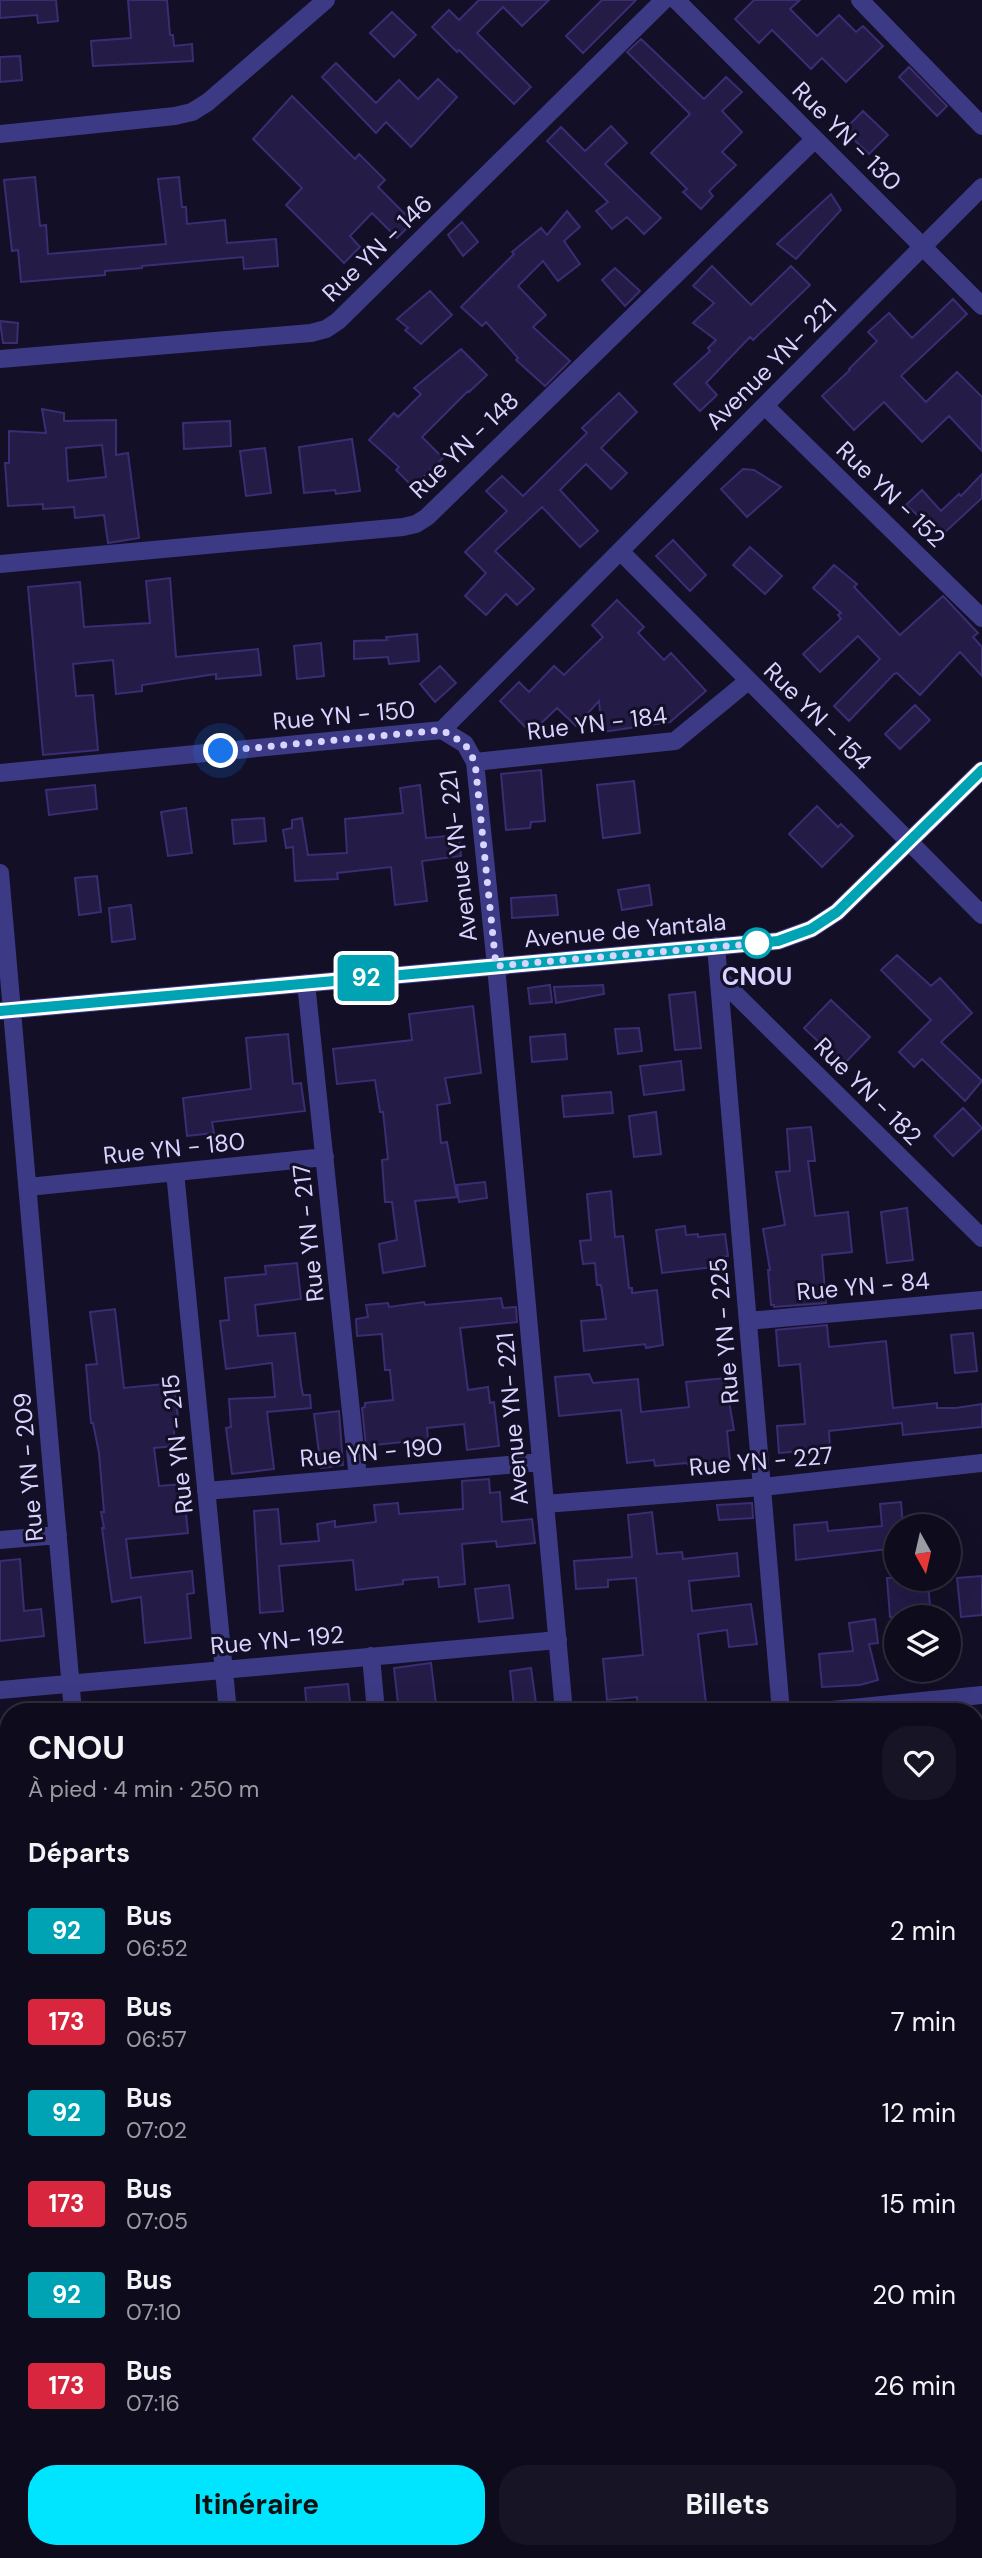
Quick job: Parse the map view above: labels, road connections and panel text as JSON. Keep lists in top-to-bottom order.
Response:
{
  "streets": {
    "street": [
      "Rue YN - 130",
      "Rue YN - 146",
      "Avenue YN- 221",
      "Rue YN - 148",
      "Rue YN - 152",
      "Rue YN - 150",
      "Rue YN - 154",
      "Rue YN - 184",
      "Avenue de Yantala",
      "Rue YN - 182",
      "Rue YN - 180",
      "Rue YN - 217",
      "Rue YN - 84",
      "Rue YN - 225",
      "Rue YN - 215",
      "Rue YN - 190",
      "Rue YN - 227",
      "Rue YN - 209",
      "Rue YN- 192"
    ]
  },
  "crossings": [
    ["Rue YN - 130", "Avenue YN- 221"],
    ["Rue YN - 130", "Rue YN - 148"],
    ["Avenue YN- 221", "Rue YN - 152"],
    ["Avenue YN- 221", "Rue YN - 150"],
    ["Avenue YN- 221", "Rue YN - 154"],
    ["Avenue YN- 221", "Rue YN - 184"],
    ["Avenue YN- 221", "Avenue de Yantala"],
    ["Avenue YN- 221", "Rue YN - 190"],
    ["Avenue YN- 221", "Rue YN - 227"],
    ["Avenue YN- 221", "Rue YN- 192"],
    ["Rue YN - 154", "Rue YN - 184"],
    ["Rue YN - 154", "Avenue de Yantala"],
    ["Avenue de Yantala", "Rue YN - 217"],
    ["Avenue de Yantala", "Rue YN - 225"],
    ["Avenue de Yantala", "Rue YN - 209"],
    ["Rue YN - 182", "Rue YN - 225"],
    ["Rue YN - 180", "Rue YN - 217"],
    ["Rue YN - 180", "Rue YN - 215"],
    ["Rue YN - 180", "Rue YN - 209"],
    ["Rue YN - 217", "Rue YN - 190"],
    ["Rue YN - 84", "Rue YN - 225"],
    ["Rue YN - 225", "Rue YN - 227"],
    ["Rue YN - 215", "Rue YN - 190"],
    ["Rue YN - 215", "Rue YN- 192"],
    ["Rue YN - 209", "Rue YN- 192"]
  ],
  "places": ["CNOU"],
  "lines": ["bus line 92"],
  "north": "bottom",
  "page": {
    "on_map": "92",
    "heading": [
      ["CNOU", "À pied · 4 min · 250 m"],
      "Départs"
    ],
    "list": [
      {
        "mark": "92",
        "name": "Bus",
        "note": "06:52",
        "value": "2 min"
      },
      {
        "mark": "173",
        "name": "Bus",
        "note": "06:57",
        "value": "7 min"
      },
      {
        "mark": "92",
        "name": "Bus",
        "note": "07:02",
        "value": "12 min"
      },
      {
        "mark": "173",
        "name": "Bus",
        "note": "07:05",
        "value": "15 min"
      },
      {
        "mark": "92",
        "name": "Bus",
        "note": "07:10",
        "value": "20 min"
      },
      {
        "mark": "173",
        "name": "Bus",
        "note": "07:16",
        "value": "26 min"
      }
    ],
    "buttons": ["Itinéraire", "Billets"]
  }
}
